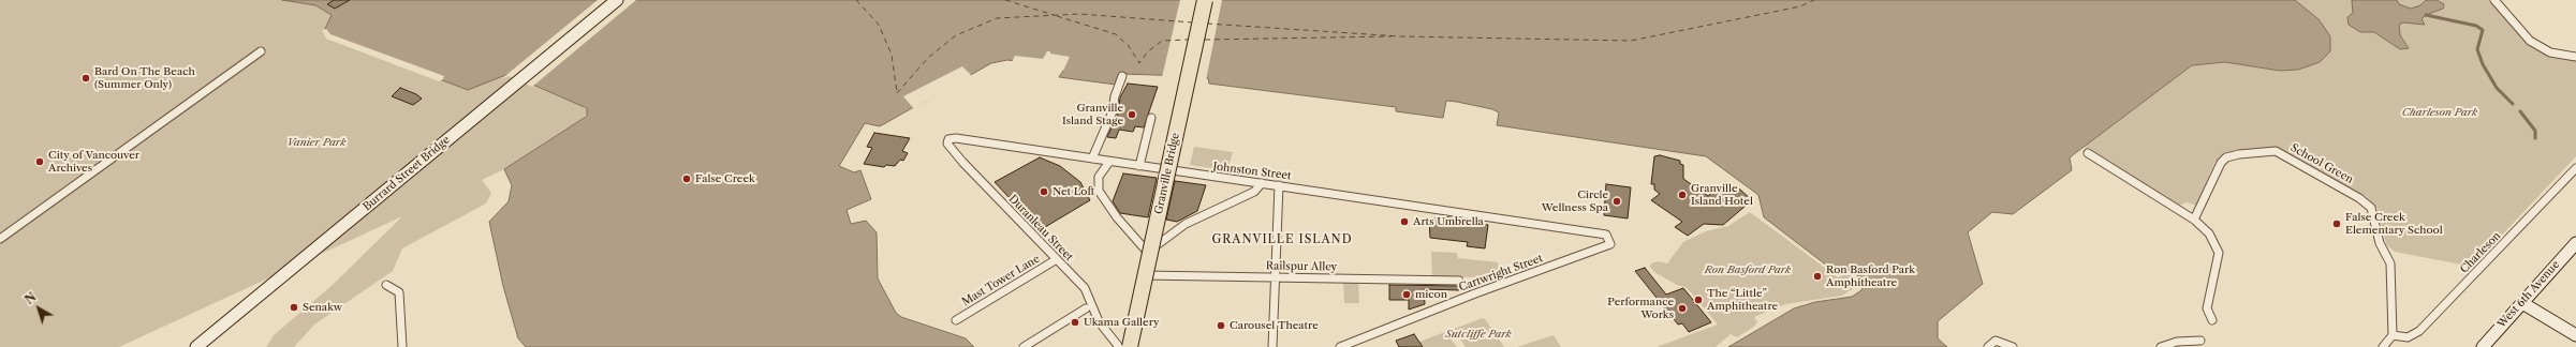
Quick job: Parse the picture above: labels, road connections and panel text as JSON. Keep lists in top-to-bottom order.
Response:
{
  "streets": {
    "highway": ["Granville Bridge"],
    "main road": ["Burrard Street Bridge", "West 6th Avenue"],
    "street": [
      "School Green",
      "Johnston Street",
      "Duranleau Street",
      "Charleson",
      "Railspur Alley",
      "Cartwright Street",
      "Mast Tower Lane"
    ]
  },
  "crossings": [
    ["School Green", "Charleson"],
    ["Johnston Street", "Duranleau Street"],
    ["Johnston Street", "Cartwright Street"],
    ["Duranleau Street", "Mast Tower Lane"]
  ],
  "districts": ["GRANVILLE ISLAND"],
  "parks": [
    "Charleson Park",
    "Vanier Park",
    "Ron Basford Park",
    "Sutcliffe Park"
  ],
  "places": [
    "Bard On The Beach (Summer Only)",
    "Granville Island Stage",
    "City of Vancouver Archives",
    "False Creek",
    "Net Loft",
    "Granville Island Hotel",
    "Circle Wellness Spa",
    "Arts Umbrella",
    "False Creek Elementary School",
    "Ron Basford Park Amphitheatre",
    "micon",
    "The “Little” Amphitheatre",
    "Senakw",
    "Performance Works",
    "Ukama Gallery",
    "Carousel Theatre"
  ],
  "north": "top left"
}
